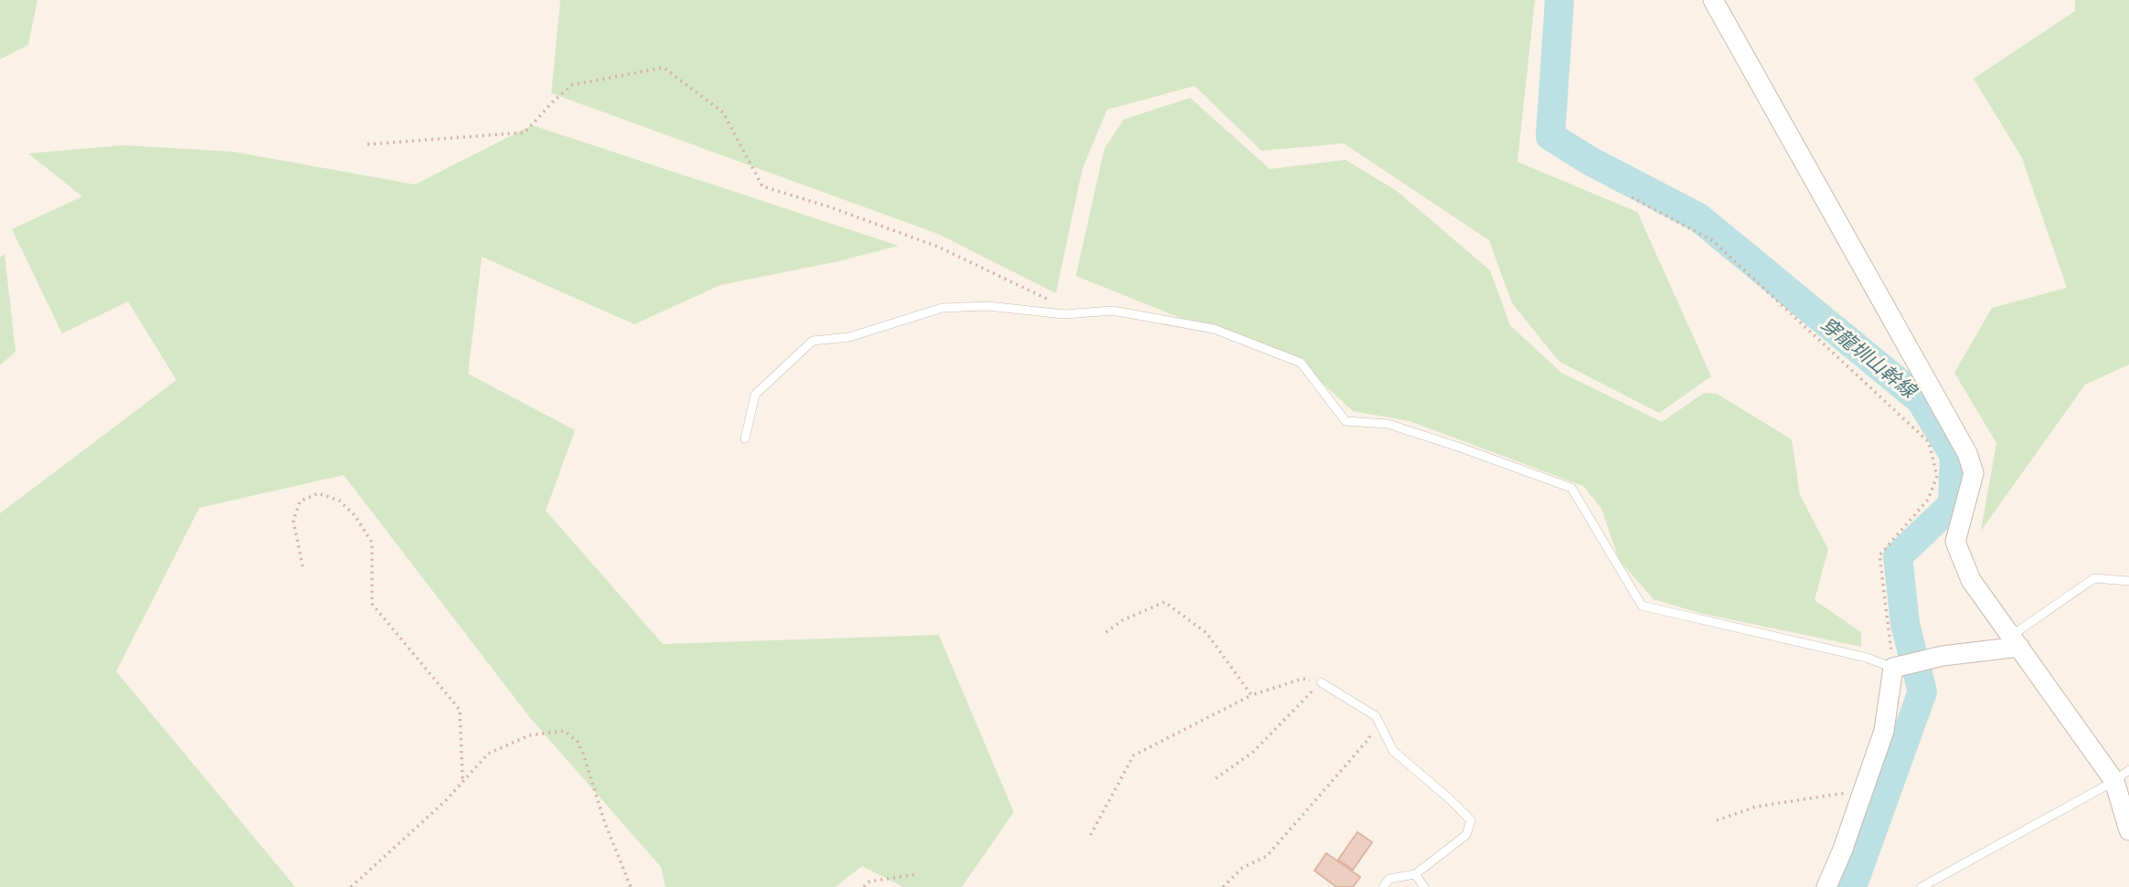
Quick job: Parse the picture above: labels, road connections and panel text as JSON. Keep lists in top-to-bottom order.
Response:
{
  "water": ["穿龍圳山幹線"]
}
